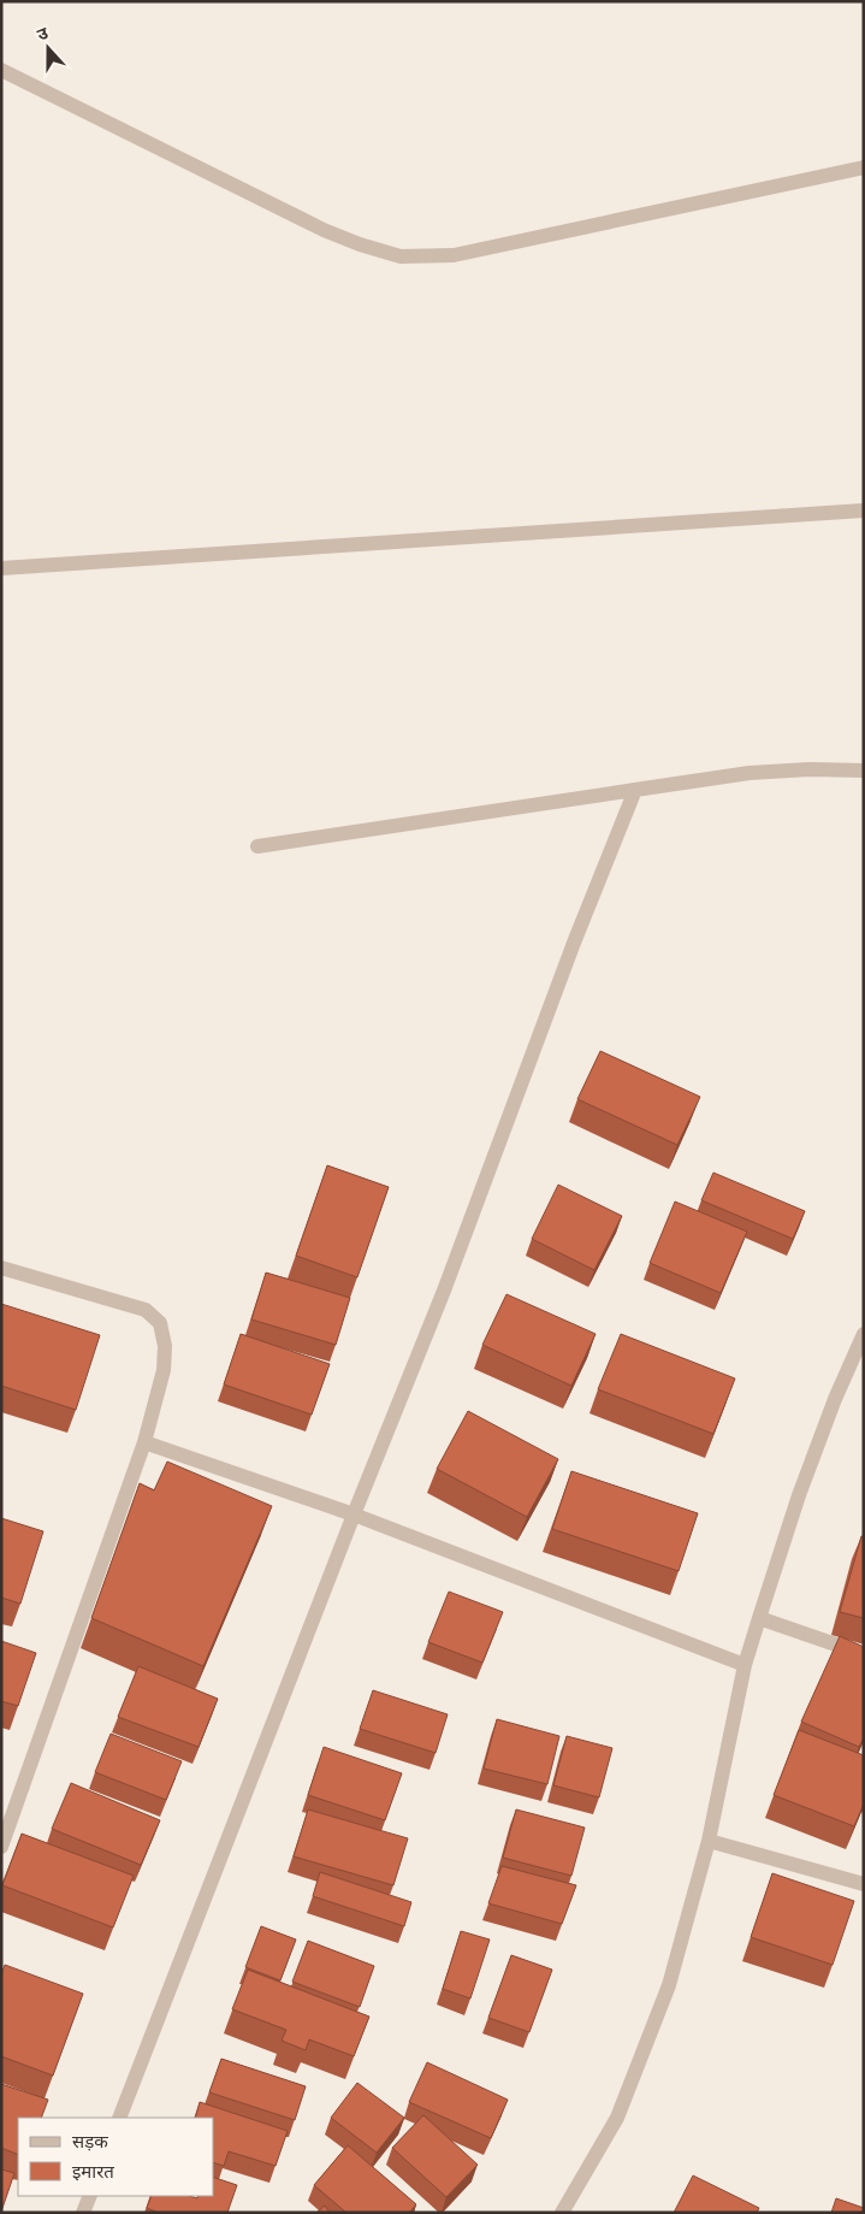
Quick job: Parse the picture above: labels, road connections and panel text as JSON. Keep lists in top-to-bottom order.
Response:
{
  "legend": ["सड़क", "इमारत"],
  "north": "top"
}
